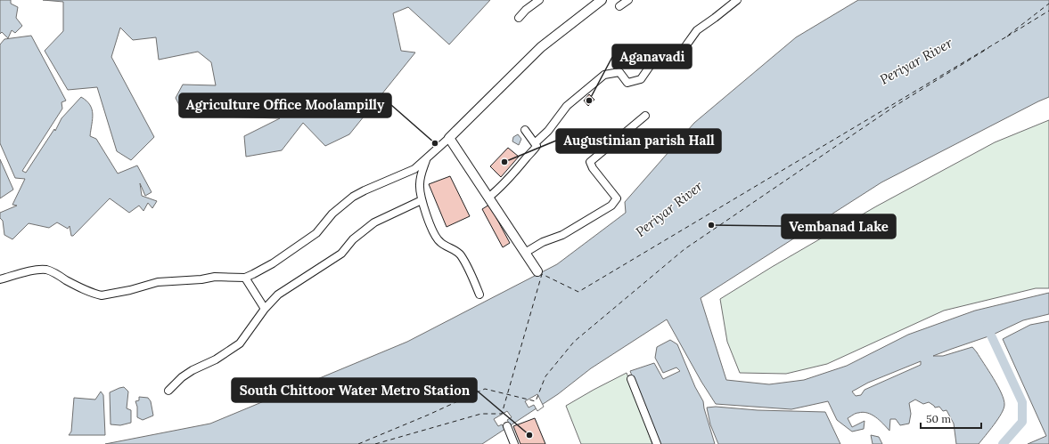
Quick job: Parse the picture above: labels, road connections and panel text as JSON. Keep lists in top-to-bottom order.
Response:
{
  "water": ["Periyar River"],
  "places": [
    "Aganavadi",
    "Agriculture Office Moolampilly",
    "Augustinian parish Hall",
    "Vembanad Lake",
    "South Chittoor Water Metro Station"
  ],
  "scale_bar": "50 m"
}
